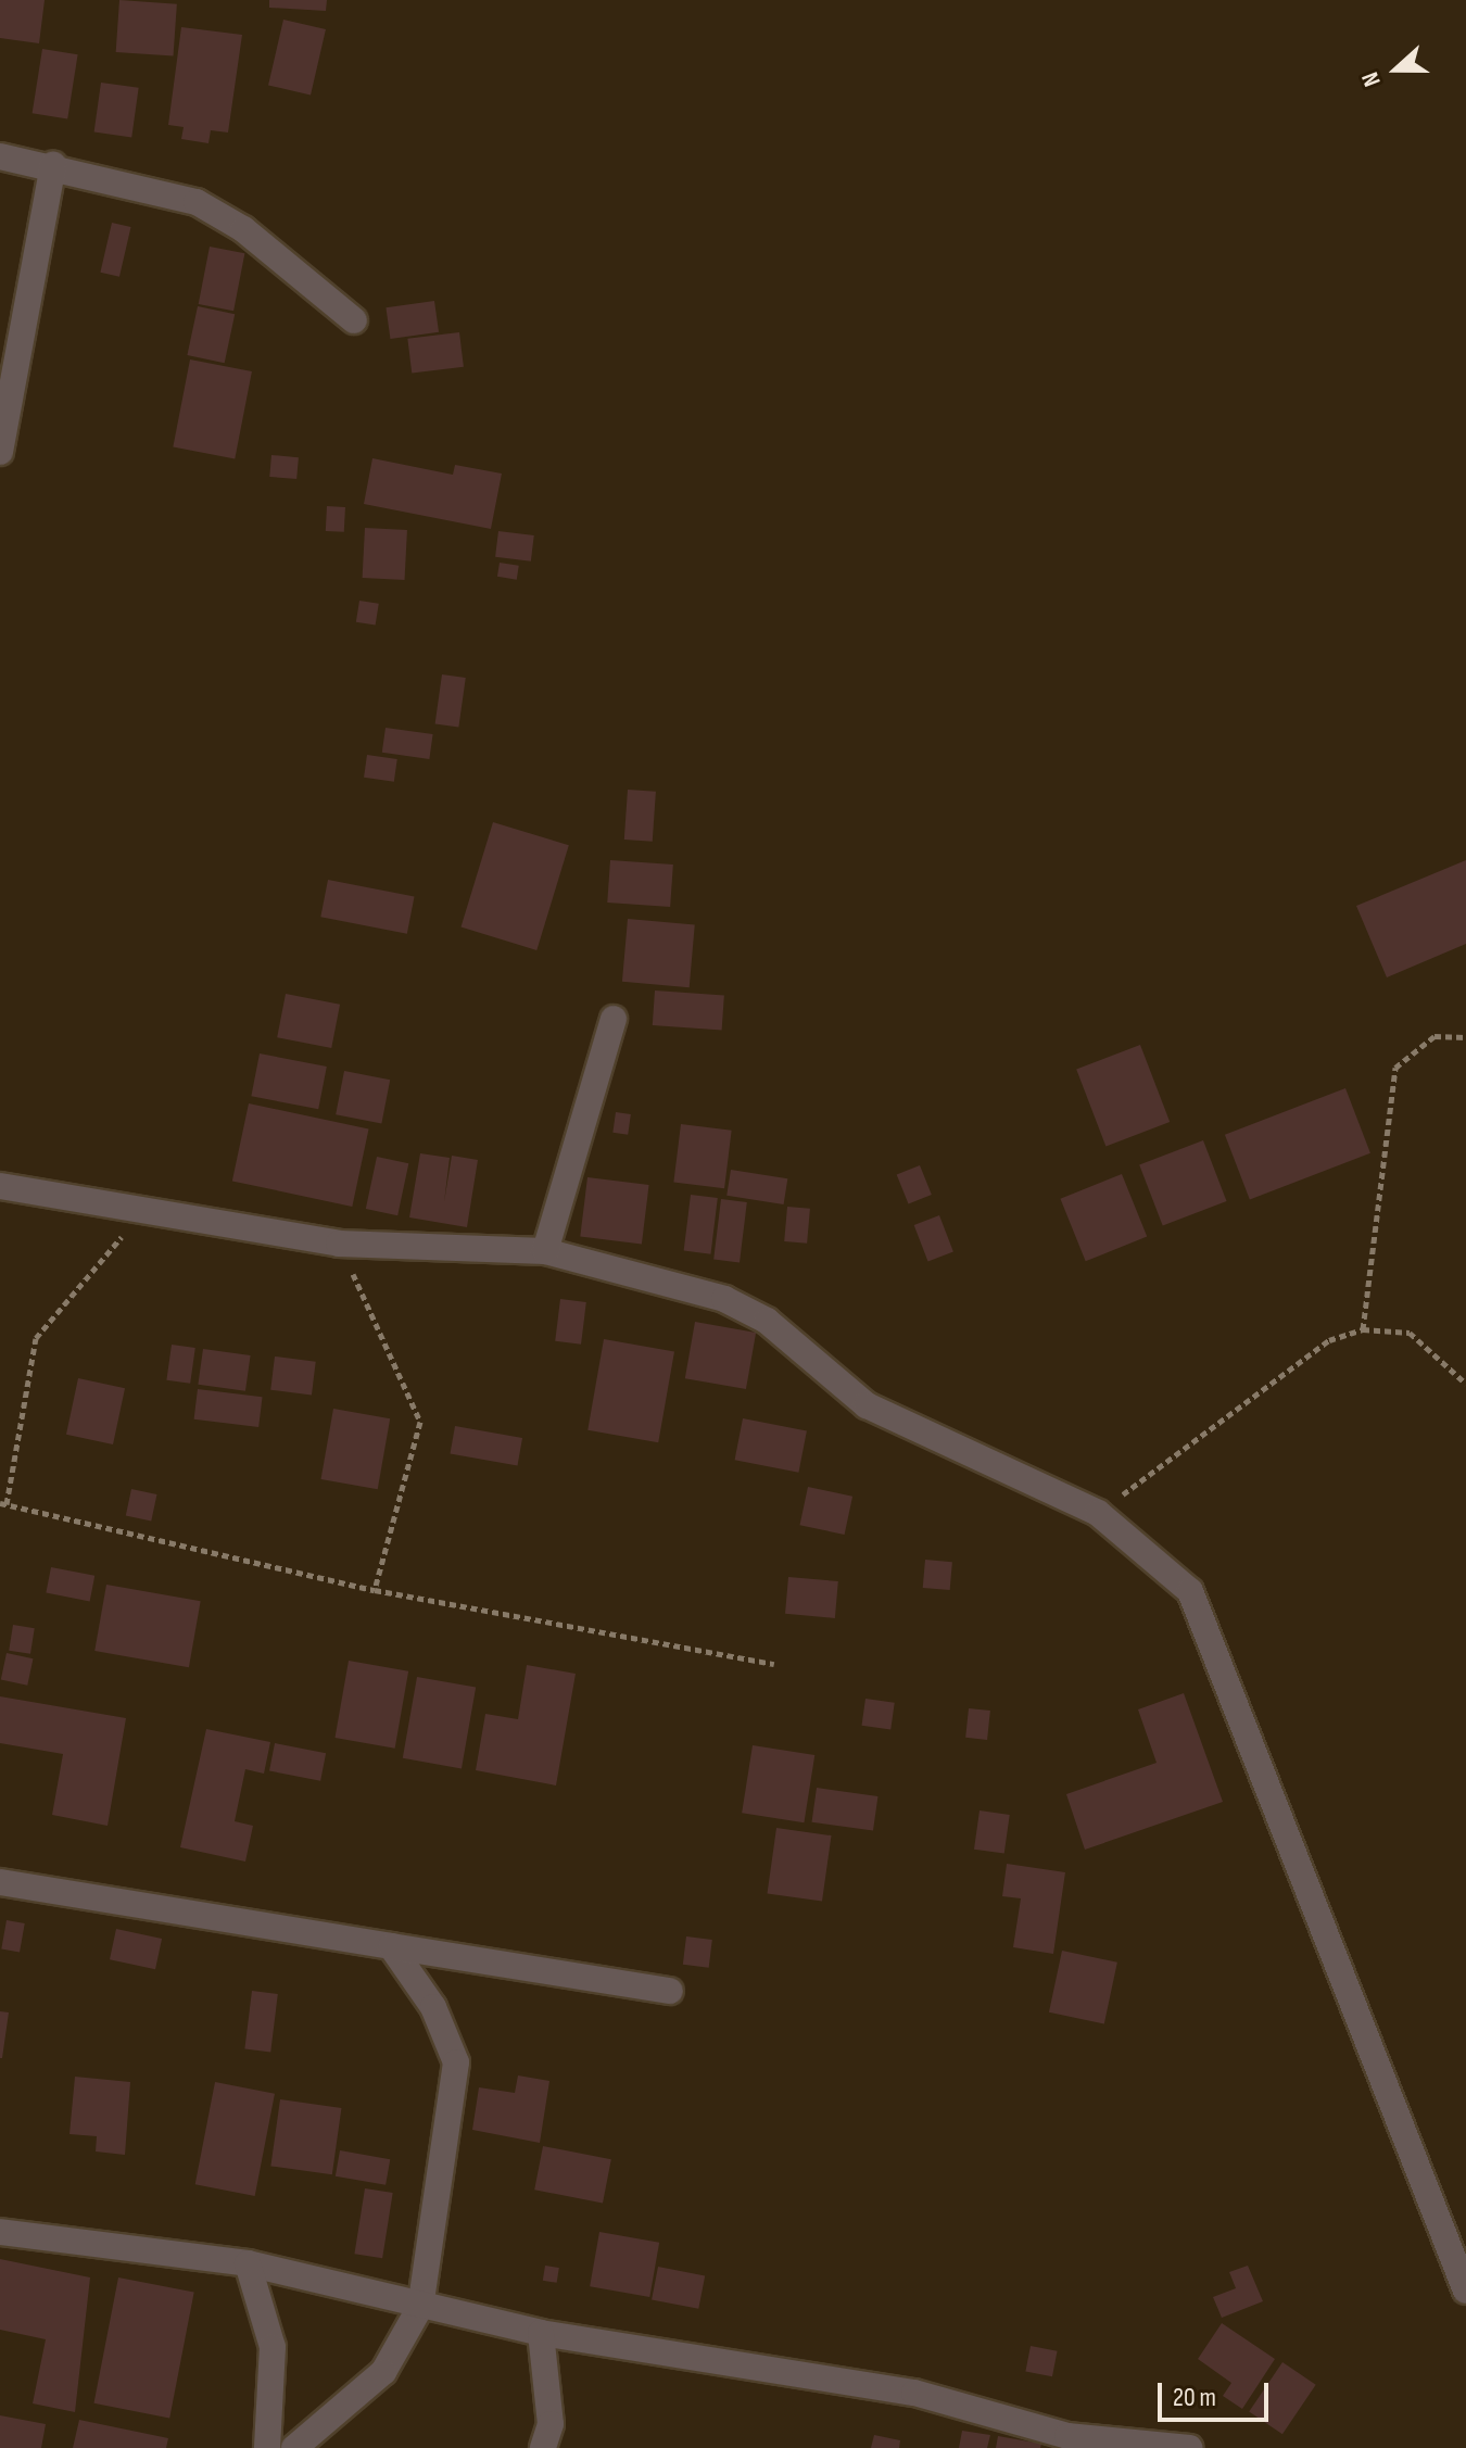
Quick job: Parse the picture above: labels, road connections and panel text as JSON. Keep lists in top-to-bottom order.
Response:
{
  "scale_bar": "20 m",
  "north": "left"
}
